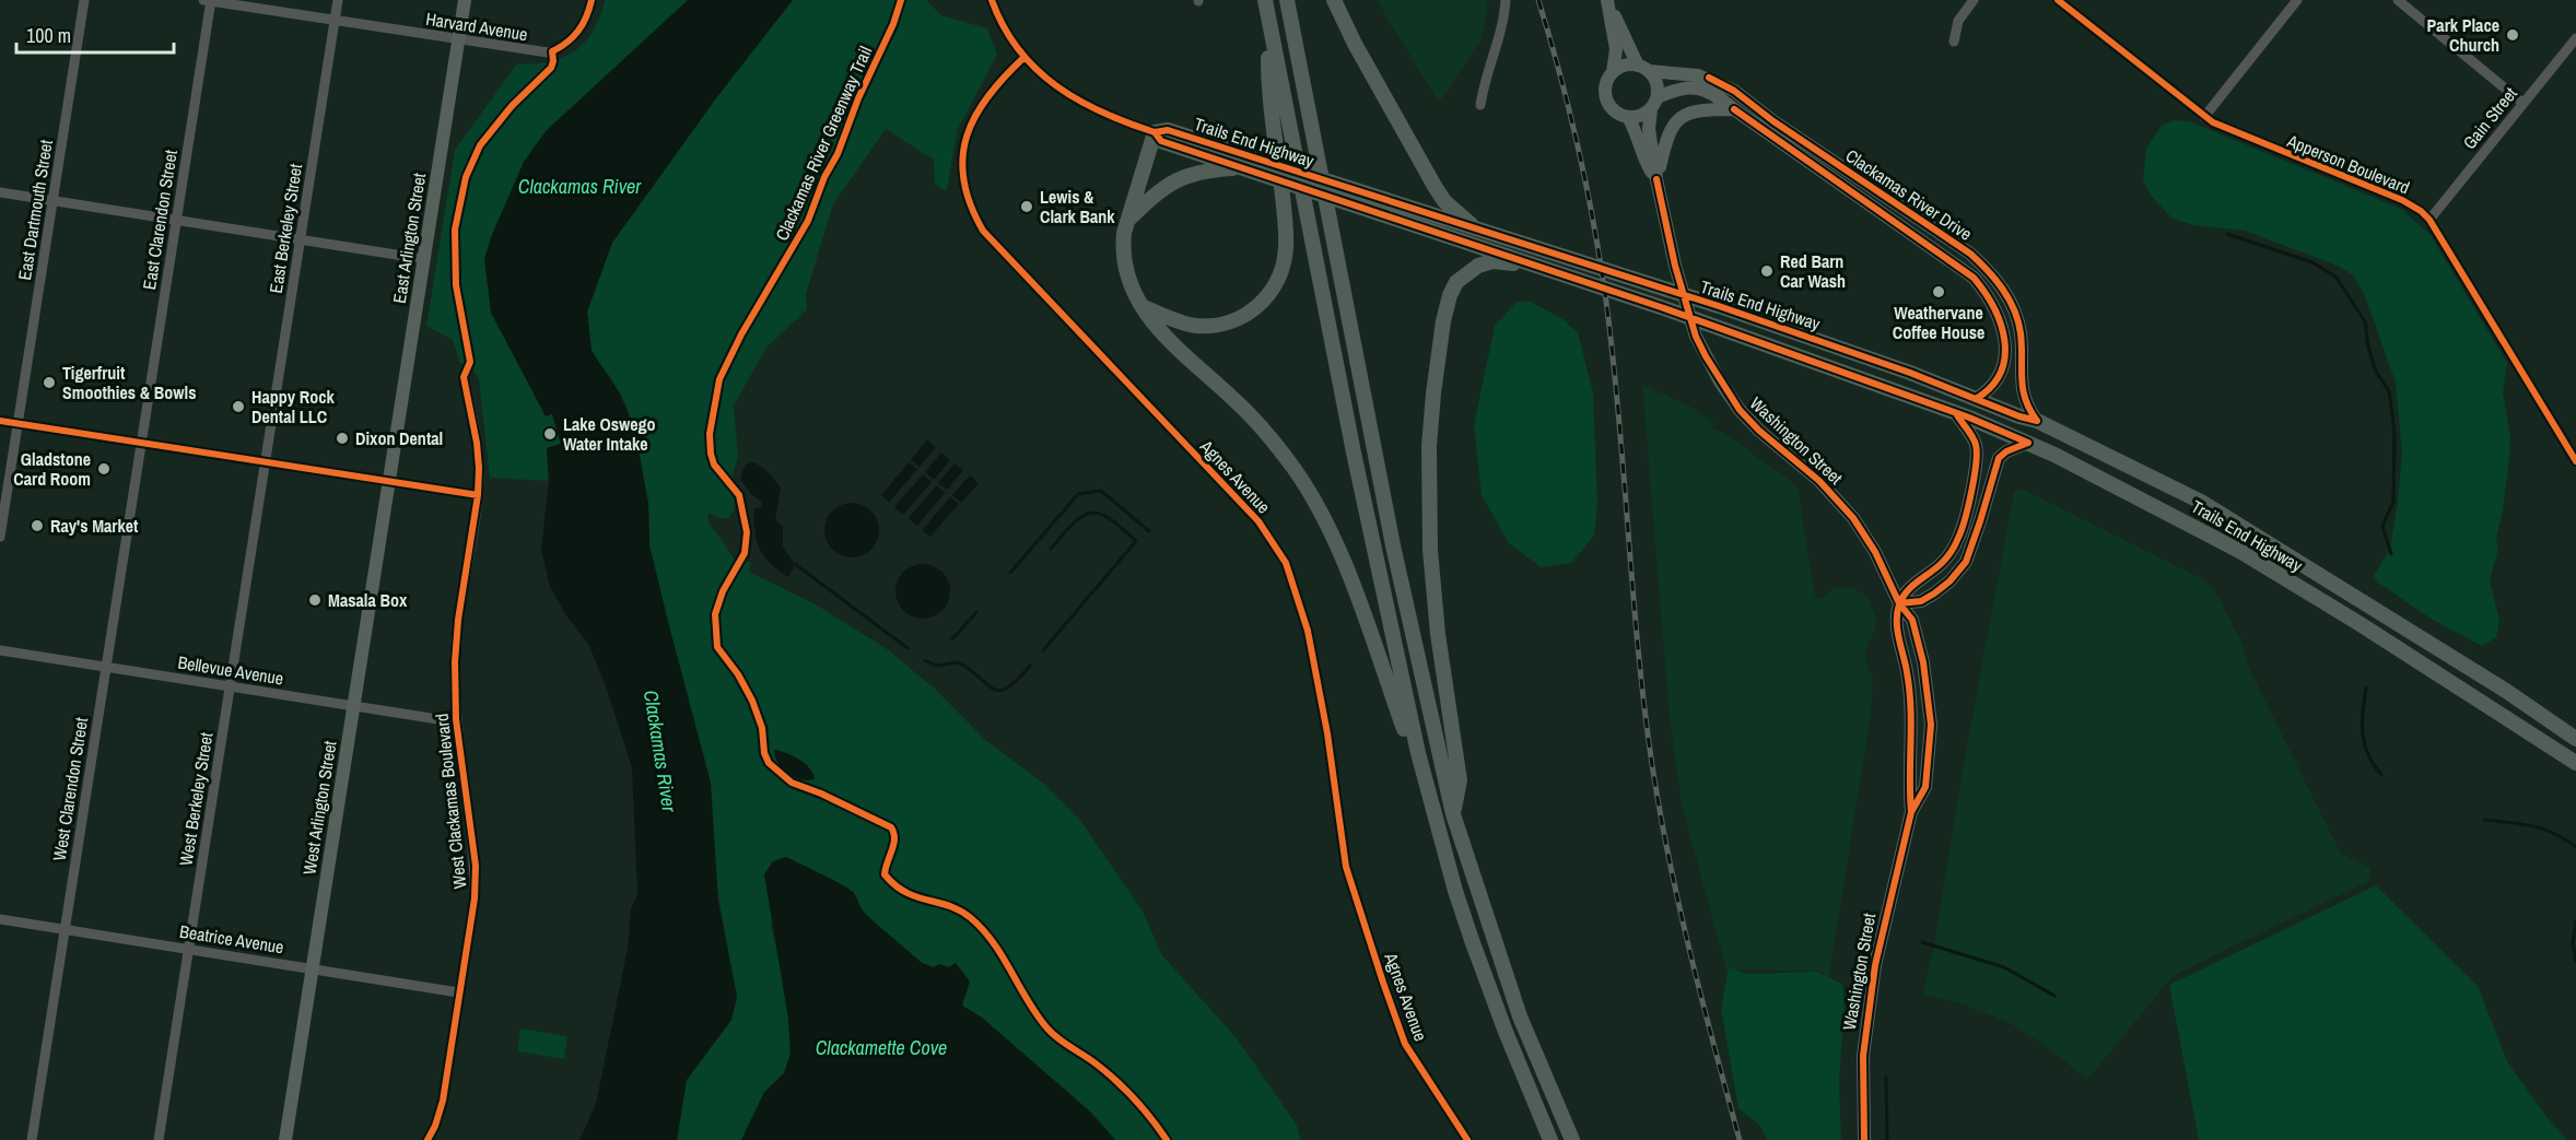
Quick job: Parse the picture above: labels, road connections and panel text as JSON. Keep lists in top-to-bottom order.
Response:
{
  "streets": {
    "highway": ["Trails End Highway"],
    "main road": [
      "Clackamas River Drive",
      "East Arlington Street",
      "Washington Street",
      "West Arlington Street"
    ],
    "street": [
      "Harvard Avenue",
      "Gain Street",
      "Apperson Boulevard",
      "East Dartmouth Street",
      "East Clarendon Street",
      "East Berkeley Street",
      "Agnes Avenue",
      "Bellevue Avenue",
      "West Clarendon Street",
      "West Berkeley Street",
      "West Clackamas Boulevard",
      "Beatrice Avenue"
    ],
    "cycle path": ["Clackamas River Greenway Trail"]
  },
  "crossings": [
    ["Harvard Avenue", "East Clarendon Street"],
    ["Harvard Avenue", "East Berkeley Street"],
    ["Harvard Avenue", "East Arlington Street"],
    ["Gain Street", "Apperson Boulevard"],
    ["Trails End Highway", "Clackamas River Drive"],
    ["Clackamas River Drive", "Washington Street"],
    ["East Clarendon Street", "West Clarendon Street"],
    ["East Berkeley Street", "West Berkeley Street"],
    ["East Arlington Street", "West Arlington Street"],
    ["Bellevue Avenue", "West Clarendon Street"],
    ["Bellevue Avenue", "West Berkeley Street"],
    ["Bellevue Avenue", "West Clackamas Boulevard"],
    ["Bellevue Avenue", "West Arlington Street"],
    ["West Clarendon Street", "Beatrice Avenue"],
    ["West Berkeley Street", "Beatrice Avenue"],
    ["West Clackamas Boulevard", "Beatrice Avenue"],
    ["West Arlington Street", "Beatrice Avenue"]
  ],
  "water": ["Clackamas River", "Clackamette Cove"],
  "places": [
    "Park Place Church",
    "Lewis & Clark Bank",
    "Red Barn Car Wash",
    "Weathervane Coffee House",
    "Tigerfruit Smoothies & Bowls",
    "Happy Rock Dental LLC",
    "Lake Oswego Water Intake",
    "Dixon Dental",
    "Gladstone Card Room",
    "Ray's Market",
    "Masala Box"
  ],
  "scale_bar": "100 m"
}
